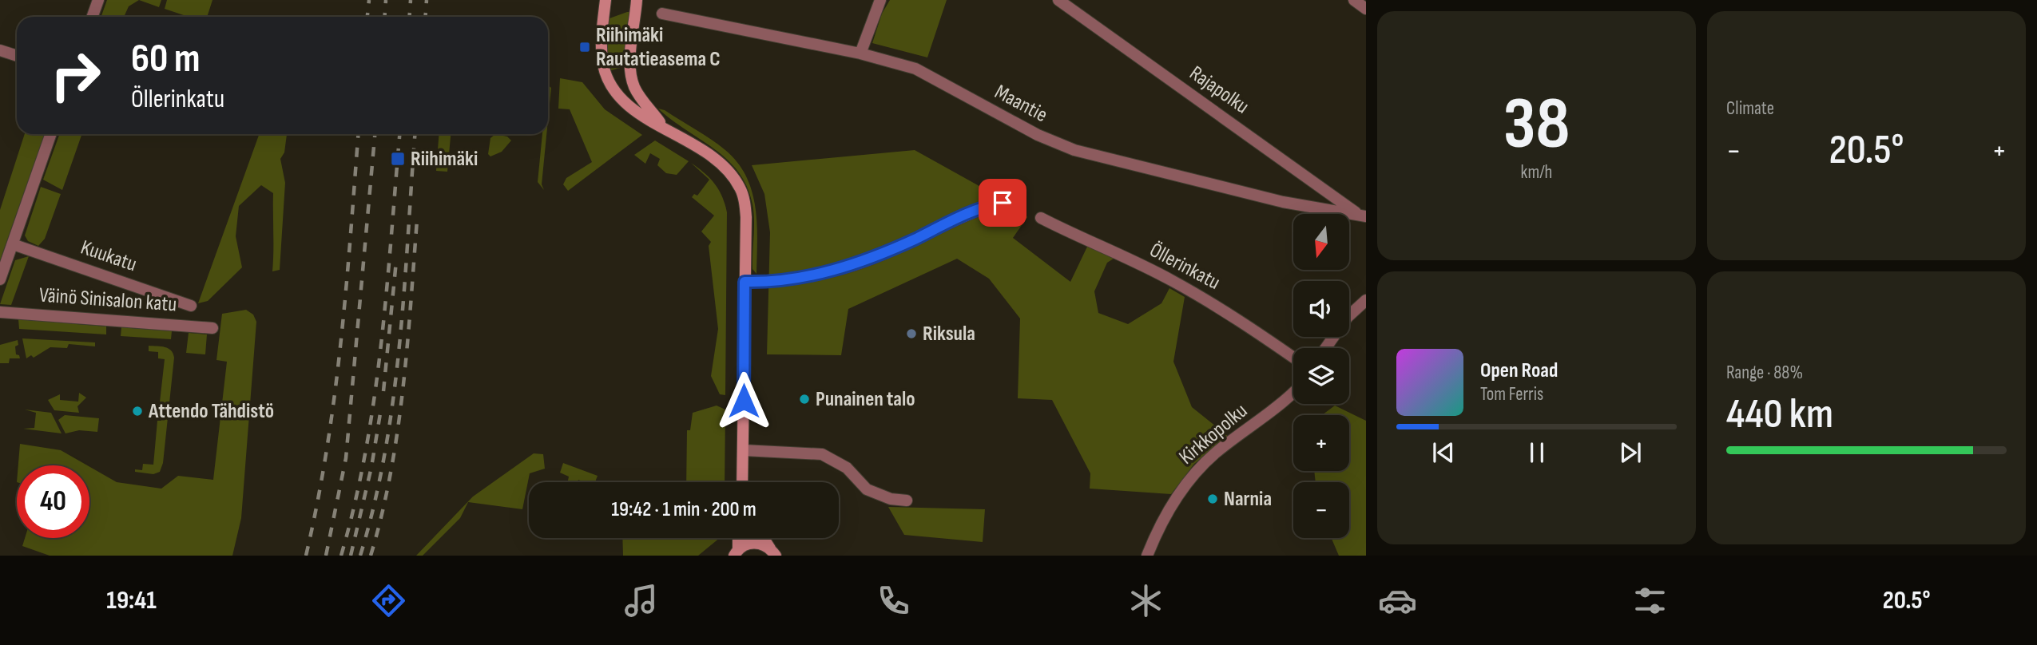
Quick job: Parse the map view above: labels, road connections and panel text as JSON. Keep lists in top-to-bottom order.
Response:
{
  "streets": {
    "street": [
      "Rajapolku",
      "Maantie",
      "Kuukatu",
      "Öllerinkatu",
      "Väinö Sinisalon katu",
      "Kirkkopolku"
    ]
  },
  "crossings": [
    ["Rajapolku", "Maantie"]
  ],
  "places": {
    "transit": ["Riihimäki Rautatieasema C", "Riihimäki"],
    "other": [
      "Riksula",
      "Punainen talo",
      "Attendo Tähdistö",
      "Narnia"
    ]
  },
  "north": "bottom",
  "page": {
    "tile": [
      ["38", "km/h"],
      "Climate",
      ["Range · 88%", "440 km"]
    ],
    "turn": ["60 m", "Öllerinkatu"],
    "heat": ["−", "20.5°", "+"],
    "map_buttons": ["+", "−"],
    "song": ["Open Road", "Tom Ferris"],
    "limit": "40",
    "trip": "19:42 · 1 min · 200 m",
    "tabs": ["19:41", "20.5°"]
  }
}
